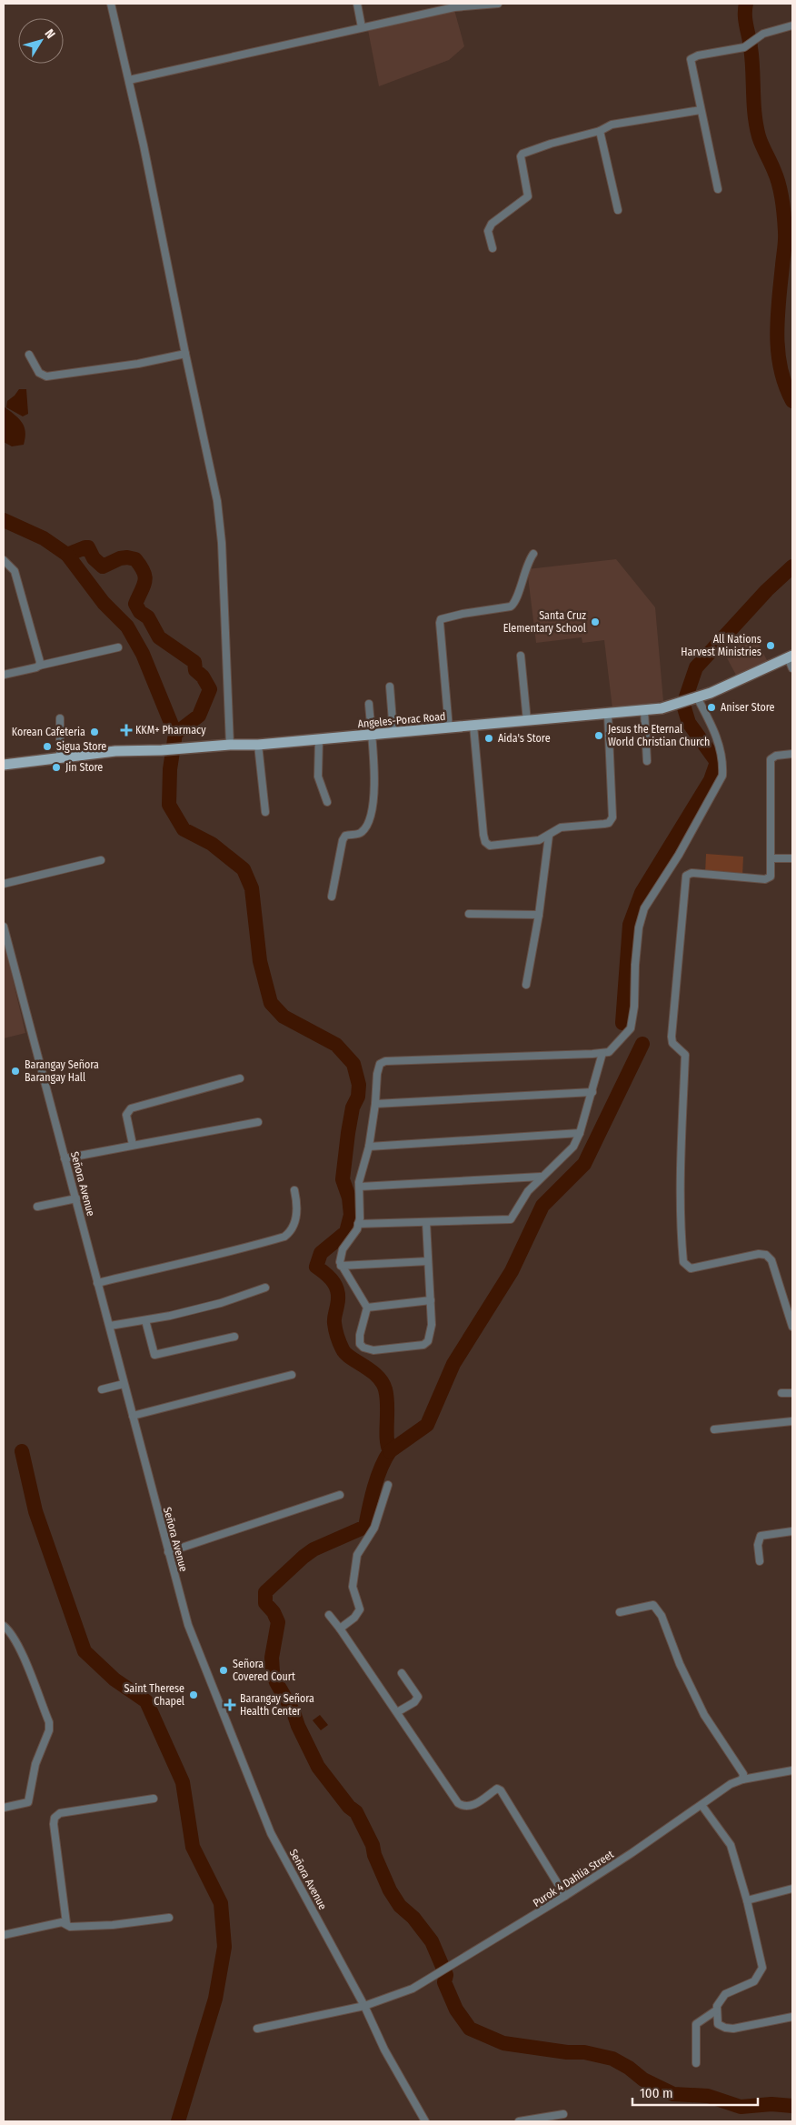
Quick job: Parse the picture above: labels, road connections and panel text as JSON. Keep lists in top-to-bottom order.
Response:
{
  "streets": {
    "main road": ["Angeles-Porac Road"],
    "street": ["Señora Avenue", "Purok 4 Dahlia Street"]
  },
  "crossings": [
    ["Señora Avenue", "Purok 4 Dahlia Street"]
  ],
  "places": {
    "other": [
      "Santa Cruz Elementary School",
      "All Nations Harvest Ministries",
      "Aniser Store",
      "Korean Cafeteria",
      "Jesus the Eternal World Christian Church",
      "Aida's Store",
      "Sigua Store",
      "Jin Store",
      "Barangay Señora Barangay Hall",
      "Señora Covered Court",
      "Saint Therese Chapel"
    ],
    "health": ["KKM+ Pharmacy", "Barangay Señora Health Center"]
  },
  "scale_bar": "100 m",
  "north": "top right"
}
